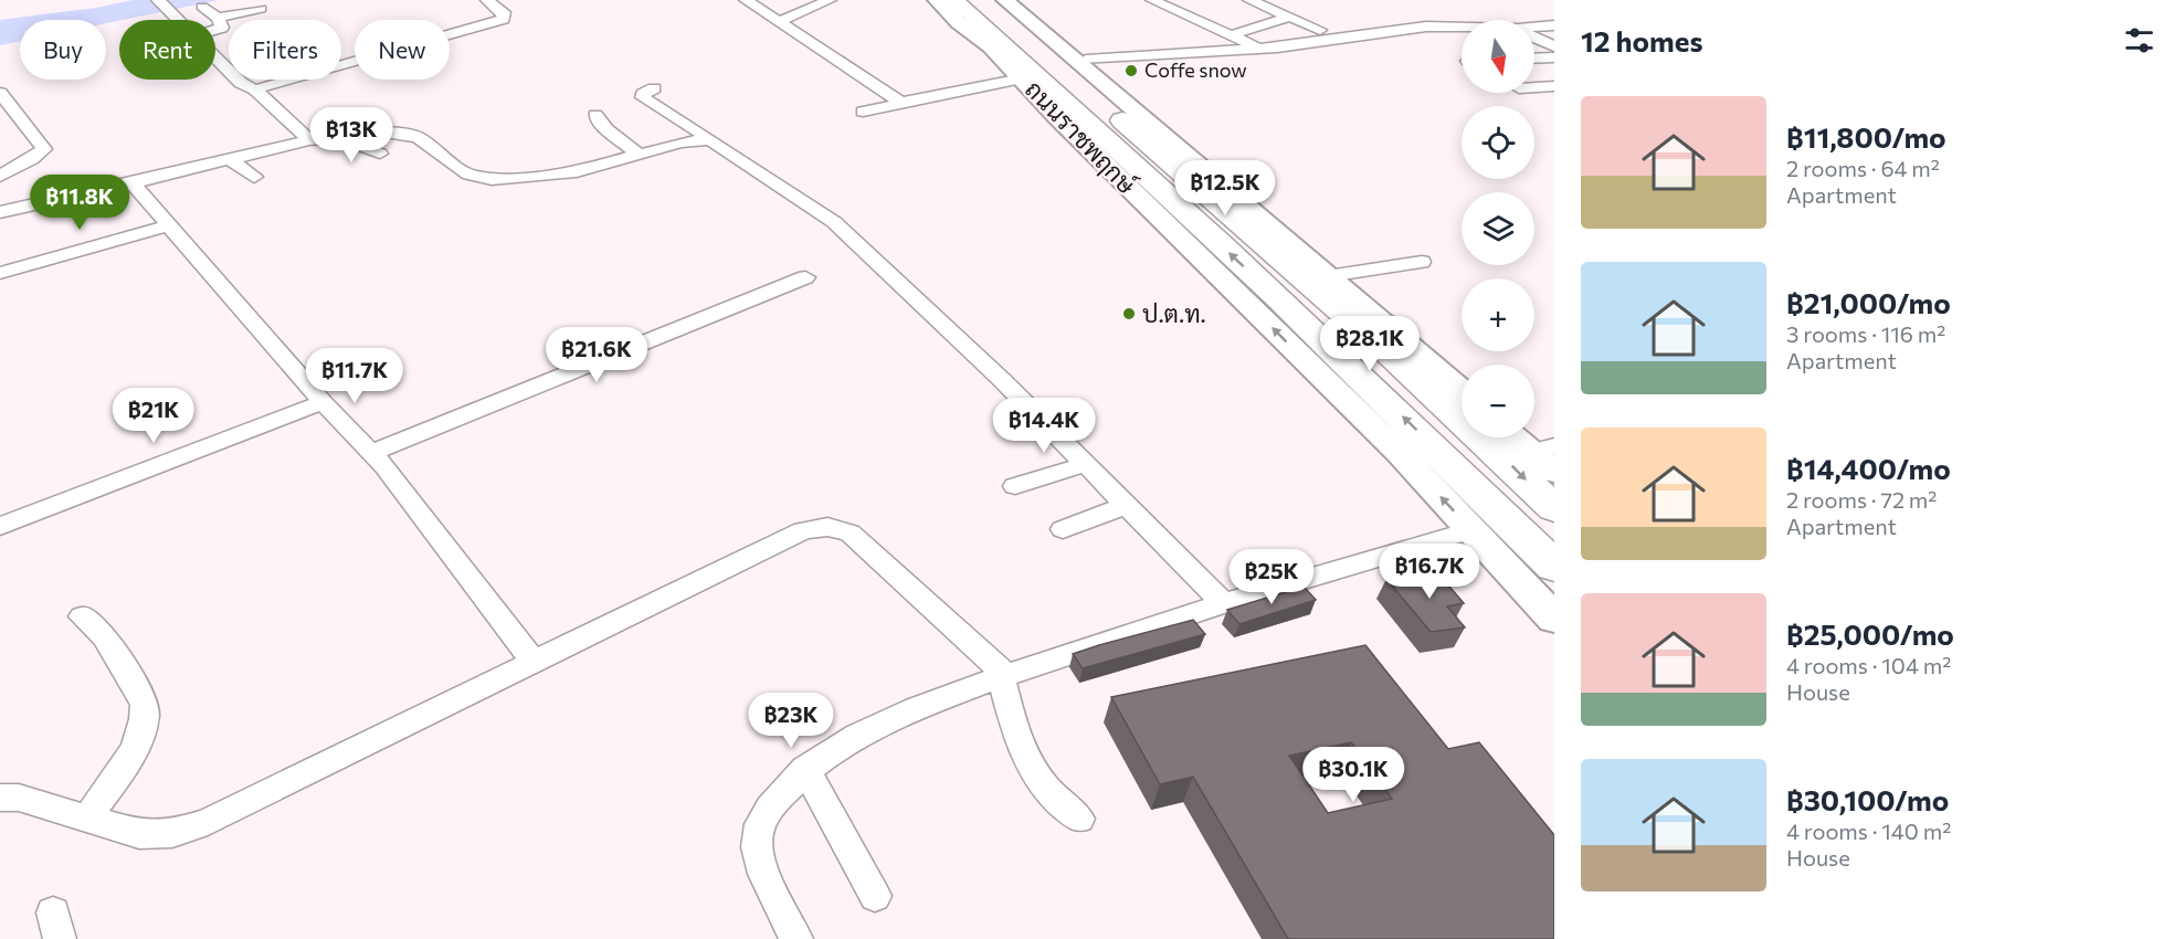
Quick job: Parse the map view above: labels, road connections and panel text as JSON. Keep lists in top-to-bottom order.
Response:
{
  "streets": {
    "main road": ["ถนนราชพฤกษ์"]
  },
  "places": ["Coffe snow", "ป.ต.ท."],
  "north": "bottom",
  "page": {
    "heading": "12 homes",
    "map_buttons": ["+", "−"],
    "chip": [
      "Buy",
      "Rent",
      "Filters",
      "New"
    ],
    "list": [
      {
        "name": "฿11,800/mo",
        "note": "2 rooms · 64 m² · Apartment"
      },
      {
        "name": "฿21,000/mo",
        "note": "3 rooms · 116 m² · Apartment"
      },
      {
        "name": "฿14,400/mo",
        "note": "2 rooms · 72 m² · Apartment"
      },
      {
        "name": "฿25,000/mo",
        "note": "4 rooms · 104 m² · House"
      },
      {
        "name": "฿30,100/mo",
        "note": "4 rooms · 140 m² · House"
      }
    ],
    "price": [
      "฿13K",
      "฿12.5K",
      "฿11.8K",
      "฿28.1K",
      "฿21.6K",
      "฿11.7K",
      "฿21K",
      "฿14.4K",
      "฿16.7K",
      "฿25K",
      "฿23K",
      "฿30.1K"
    ]
  }
}
